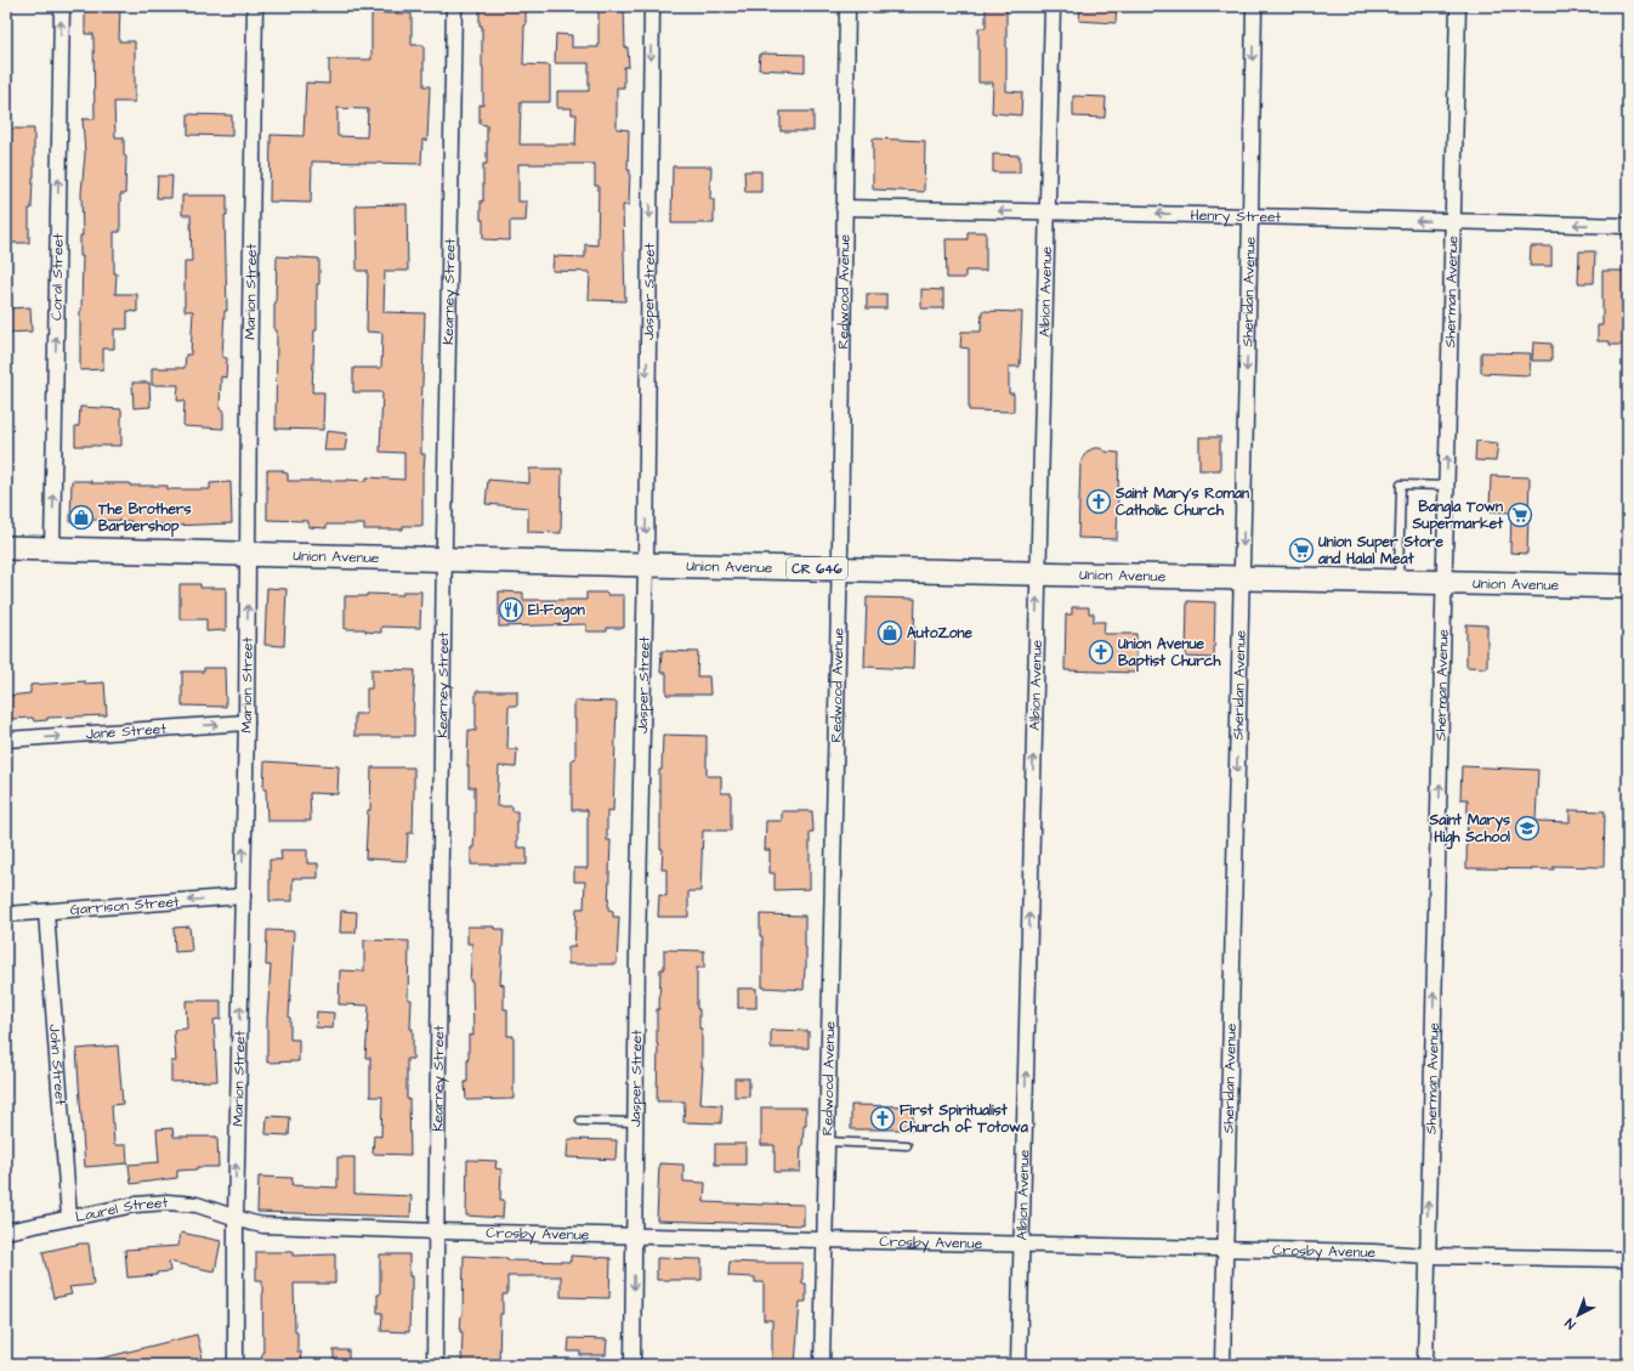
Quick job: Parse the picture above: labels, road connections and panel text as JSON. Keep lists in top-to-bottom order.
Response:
{
  "streets": {
    "main road": ["Union Avenue", "CR 646"],
    "street": [
      "Henry Street",
      "Coral Street",
      "Marion Street",
      "Kearney Street",
      "Jasper Street",
      "Redwood Avenue",
      "Albion Avenue",
      "Sheridan Avenue",
      "Sherman Avenue",
      "Jane Street",
      "Garrison Street",
      "John Street",
      "Laurel Street",
      "Crosby Avenue"
    ]
  },
  "crossings": [
    ["Henry Street", "Redwood Avenue"],
    ["Henry Street", "Albion Avenue"],
    ["Henry Street", "Sheridan Avenue"],
    ["Henry Street", "Sherman Avenue"],
    ["Coral Street", "Union Avenue"],
    ["Marion Street", "Union Avenue"],
    ["Marion Street", "Jane Street"],
    ["Marion Street", "Garrison Street"],
    ["Marion Street", "Laurel Street"],
    ["Marion Street", "Crosby Avenue"],
    ["Kearney Street", "Union Avenue"],
    ["Kearney Street", "Crosby Avenue"],
    ["Jasper Street", "Union Avenue"],
    ["Jasper Street", "Crosby Avenue"],
    ["Redwood Avenue", "Union Avenue"],
    ["Redwood Avenue", "Crosby Avenue"],
    ["Albion Avenue", "Union Avenue"],
    ["Albion Avenue", "Crosby Avenue"],
    ["Sheridan Avenue", "Union Avenue"],
    ["Sheridan Avenue", "Crosby Avenue"],
    ["Sherman Avenue", "Union Avenue"],
    ["Sherman Avenue", "Crosby Avenue"],
    ["Garrison Street", "John Street"],
    ["John Street", "Laurel Street"],
    ["Laurel Street", "Crosby Avenue"]
  ],
  "one_way": [
    "Henry Street",
    "Coral Street",
    "Marion Street",
    "Jasper Street",
    "Albion Avenue",
    "Sheridan Avenue",
    "Sherman Avenue",
    "Jane Street",
    "Garrison Street"
  ],
  "places": {
    "church": ["Saint Mary's Roman Catholic Church", "Union Avenue Baptist Church", "First Spiritualist Church of Totowa"],
    "supermarket": ["Bangla Town Supermarket", "Union Super Store and Halal Meat"],
    "shop": ["The Brothers Barbershop", "AutoZone"],
    "restaurant": ["El-Fogon"],
    "school or university": ["Saint Marys High School"]
  },
  "north": "bottom left"
}
